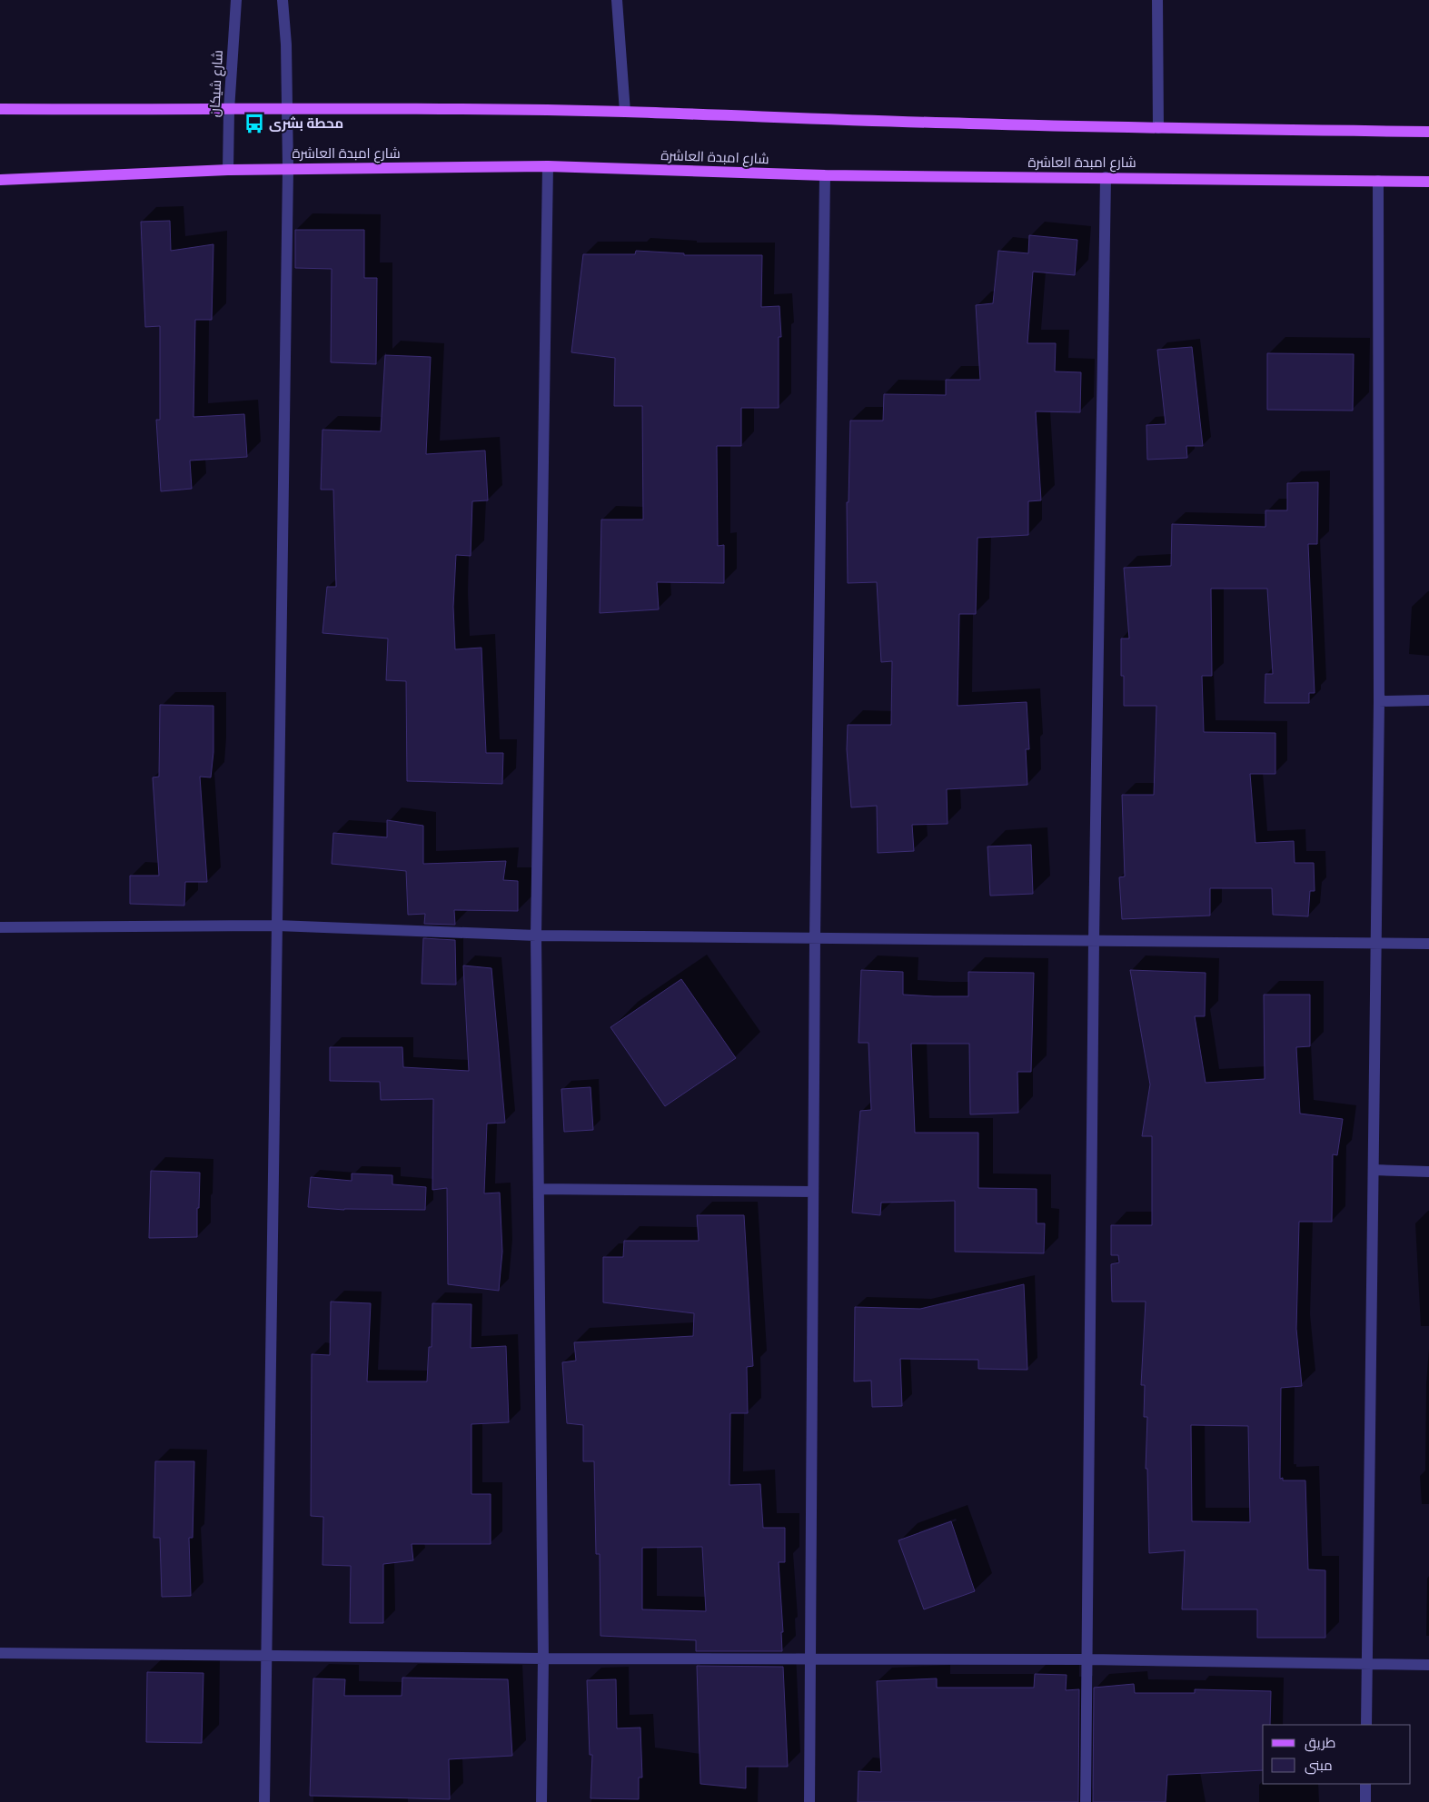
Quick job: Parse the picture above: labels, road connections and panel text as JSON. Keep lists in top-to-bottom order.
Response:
{
  "streets": {
    "main road": ["شارع امبدة العاشرة"],
    "street": ["شارع شيكان"]
  },
  "crossings": [
    ["شارع شيكان", "شارع امبدة العاشرة"]
  ],
  "places": {
    "bus stop": ["محطة بشرى"]
  },
  "legend": ["طريق", "مبنى"]
}
